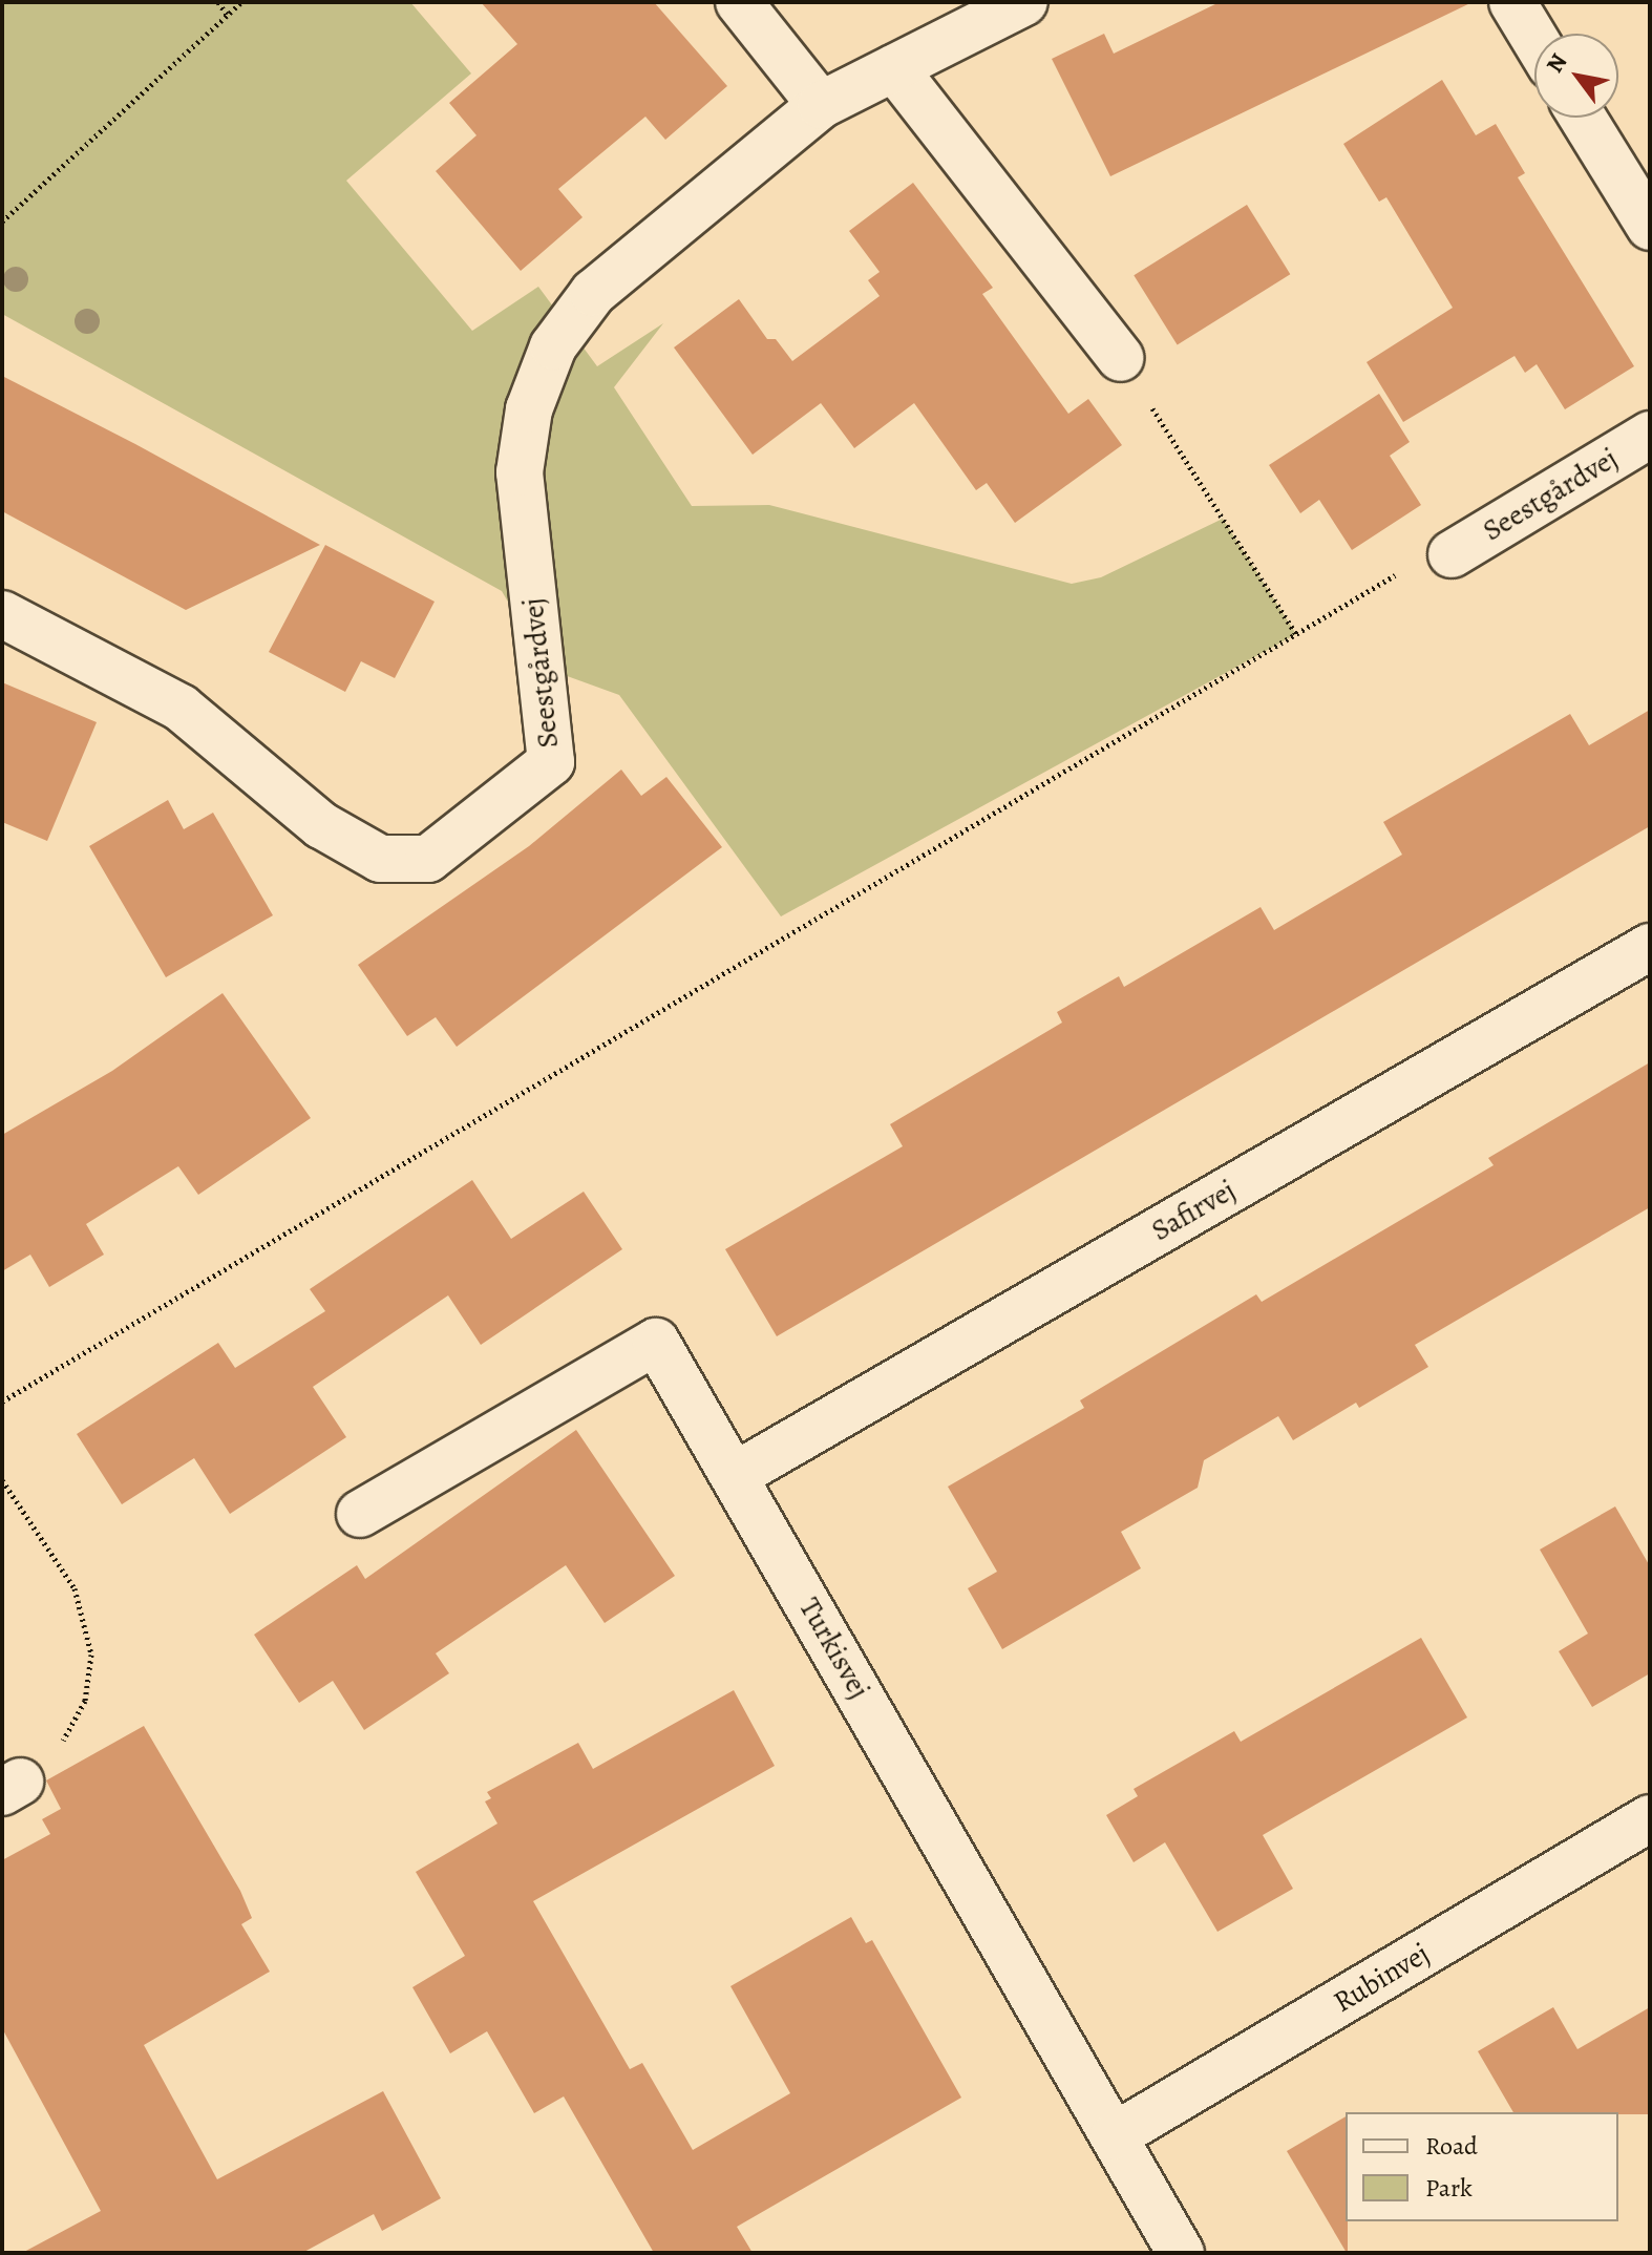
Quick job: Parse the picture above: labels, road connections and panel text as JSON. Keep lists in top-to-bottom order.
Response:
{
  "streets": {
    "street": [
      "Seestgårdvej",
      "Safirvej",
      "Turkisvej",
      "Rubinvej"
    ]
  },
  "crossings": [
    ["Safirvej", "Turkisvej"],
    ["Turkisvej", "Rubinvej"]
  ],
  "legend": ["Road", "Park"],
  "north": "top left"
}
